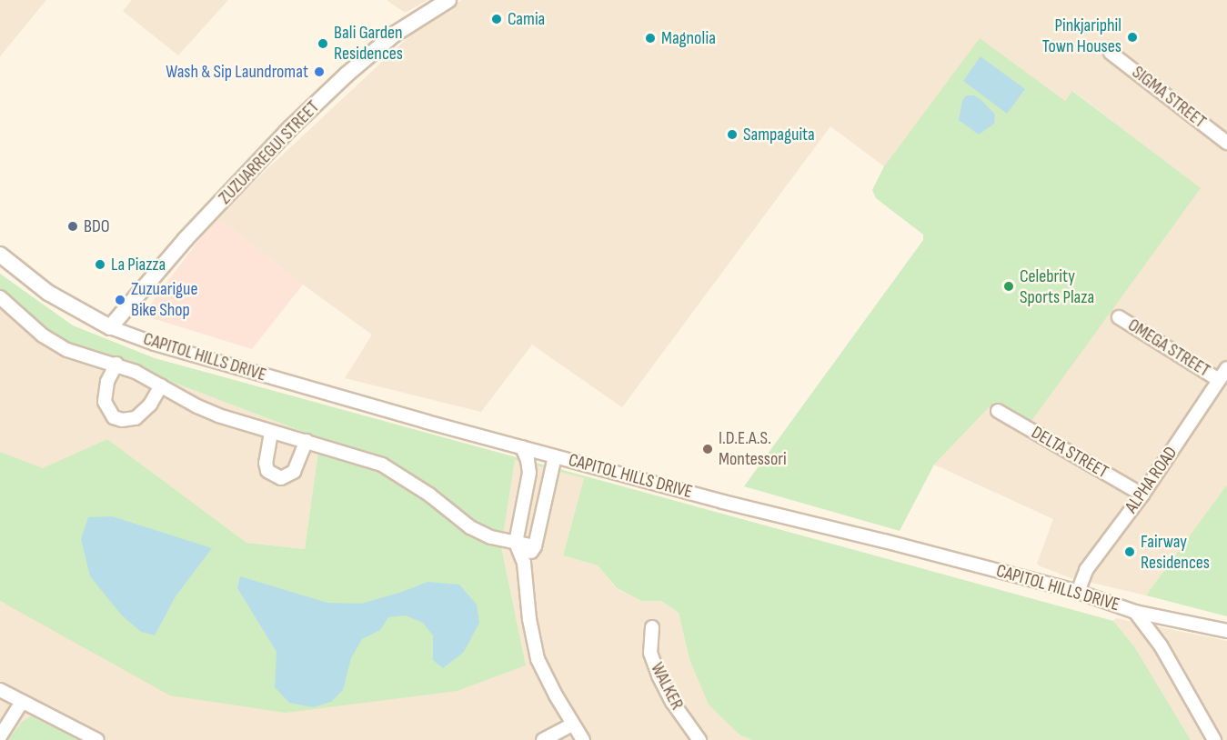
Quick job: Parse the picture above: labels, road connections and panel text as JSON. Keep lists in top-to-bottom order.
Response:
{
  "streets": {
    "street": [
      "SIGMA STREET",
      "ZUZUARREGUI STREET",
      "OMEGA STREET",
      "CAPITOL HILLS DRIVE",
      "DELTA STREET",
      "ALPHA ROAD",
      "WALKER"
    ]
  },
  "crossings": [
    ["ZUZUARREGUI STREET", "CAPITOL HILLS DRIVE"],
    ["OMEGA STREET", "ALPHA ROAD"],
    ["CAPITOL HILLS DRIVE", "ALPHA ROAD"],
    ["DELTA STREET", "ALPHA ROAD"]
  ],
  "places": [
    "Camia",
    "Pinkjariphil Town Houses",
    "Magnolia",
    "Bali Garden Residences",
    "Wash & Sip Laundromat",
    "Sampaguita",
    "BDO",
    "La Piazza",
    "Celebrity Sports Plaza",
    "Zuzuarigue Bike Shop",
    "I.D.E.A.S. Montessori",
    "Fairway Residences"
  ]
}
